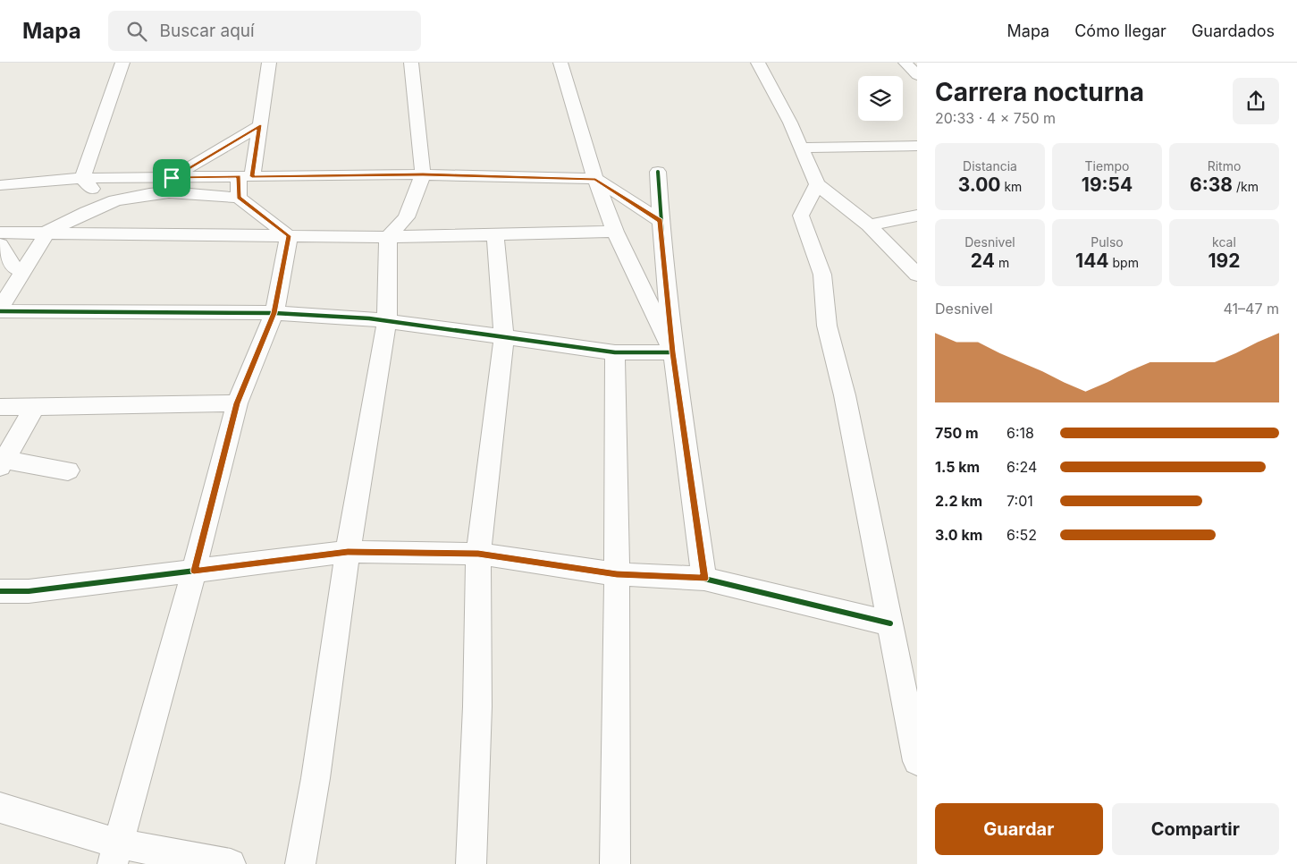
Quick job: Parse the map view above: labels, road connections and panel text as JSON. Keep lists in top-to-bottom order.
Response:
{
  "page": {
    "header": "Mapa",
    "search": "Buscar aquí",
    "nav": ["Mapa", "Cómo llegar", "Guardados"],
    "heading": ["Carrera nocturna", "20:33 · 4 × 750 m"],
    "stats": [
      ["Distancia", "3.00 km"],
      ["Tiempo", "19:54"],
      ["Ritmo", "6:38 /km"],
      ["Desnivel", "24 m"],
      ["Pulso", "144 bpm"],
      ["kcal", "192"]
    ],
    "chart": ["Desnivel", "41–47 m"],
    "list": [
      {
        "name": "750 m",
        "note": "6:18"
      },
      {
        "name": "1.5 km",
        "note": "6:24"
      },
      {
        "name": "2.2 km",
        "note": "7:01"
      },
      {
        "name": "3.0 km",
        "note": "6:52"
      }
    ],
    "buttons": ["Guardar", "Compartir"]
  }
}
